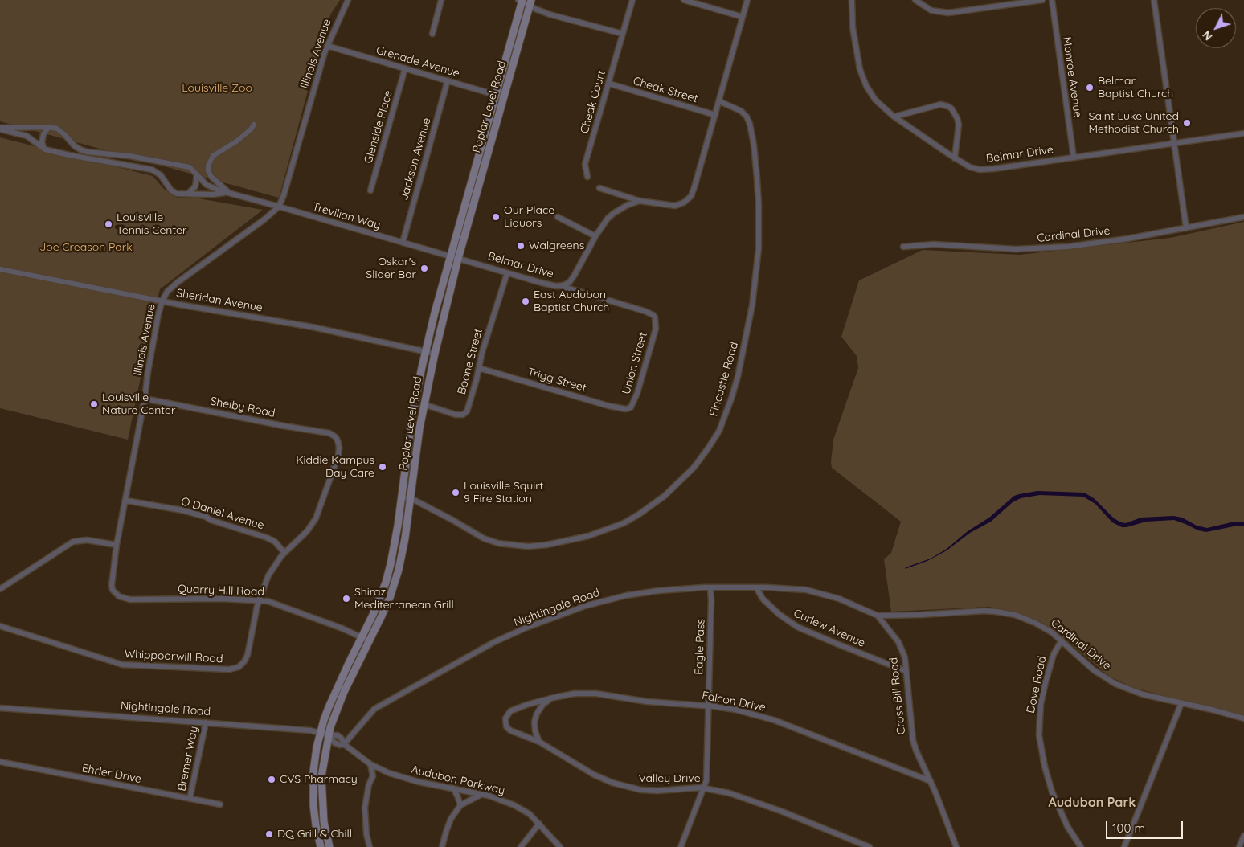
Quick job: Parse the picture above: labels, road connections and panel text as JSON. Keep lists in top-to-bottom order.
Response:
{
  "streets": {
    "main road": ["Poplar Level Road"],
    "street": [
      "Illinois Avenue",
      "Grenade Avenue",
      "Monroe Avenue",
      "Cheak Street",
      "Cheak Court",
      "Glenside Place",
      "Belmar Drive",
      "Jackson Avenue",
      "Trevilian Way",
      "Cardinal Drive",
      "Sheridan Avenue",
      "Boone Street",
      "Union Street",
      "Fincastle Road",
      "Trigg Street",
      "Shelby Road",
      "O Daniel Avenue",
      "Quarry Hill Road",
      "Nightingale Road",
      "Curlew Avenue",
      "Eagle Pass",
      "Whippoorwill Road",
      "Dove Road",
      "Cross Bill Road",
      "Falcon Drive",
      "Bremer Way",
      "Ehrler Drive",
      "Valley Drive",
      "Audubon Parkway"
    ]
  },
  "crossings": [
    ["Illinois Avenue", "Grenade Avenue"],
    ["Illinois Avenue", "Trevilian Way"],
    ["Illinois Avenue", "Sheridan Avenue"],
    ["Illinois Avenue", "Shelby Road"],
    ["Illinois Avenue", "O Daniel Avenue"],
    ["Illinois Avenue", "Quarry Hill Road"],
    ["Grenade Avenue", "Poplar Level Road"],
    ["Grenade Avenue", "Glenside Place"],
    ["Grenade Avenue", "Jackson Avenue"],
    ["Monroe Avenue", "Belmar Drive"],
    ["Cheak Street", "Cheak Court"],
    ["Poplar Level Road", "Belmar Drive"],
    ["Poplar Level Road", "Trevilian Way"],
    ["Poplar Level Road", "Sheridan Avenue"],
    ["Poplar Level Road", "Boone Street"],
    ["Poplar Level Road", "Fincastle Road"],
    ["Poplar Level Road", "Quarry Hill Road"],
    ["Poplar Level Road", "Nightingale Road"],
    ["Poplar Level Road", "Audubon Parkway"],
    ["Belmar Drive", "Trevilian Way"],
    ["Belmar Drive", "Boone Street"],
    ["Belmar Drive", "Union Street"],
    ["Jackson Avenue", "Trevilian Way"],
    ["Cardinal Drive", "Nightingale Road"],
    ["Cardinal Drive", "Dove Road"],
    ["Cardinal Drive", "Cross Bill Road"],
    ["Boone Street", "Trigg Street"],
    ["Union Street", "Trigg Street"],
    ["Shelby Road", "Whippoorwill Road"],
    ["O Daniel Avenue", "Whippoorwill Road"],
    ["Quarry Hill Road", "Whippoorwill Road"],
    ["Nightingale Road", "Curlew Avenue"],
    ["Nightingale Road", "Eagle Pass"],
    ["Nightingale Road", "Cross Bill Road"],
    ["Nightingale Road", "Bremer Way"],
    ["Nightingale Road", "Audubon Parkway"],
    ["Curlew Avenue", "Cross Bill Road"],
    ["Eagle Pass", "Falcon Drive"],
    ["Eagle Pass", "Valley Drive"],
    ["Cross Bill Road", "Falcon Drive"],
    ["Falcon Drive", "Valley Drive"],
    ["Bremer Way", "Ehrler Drive"]
  ],
  "districts": ["Audubon Park"],
  "parks": ["Louisville Zoo", "Joe Creason Park"],
  "places": [
    "Belmar Baptist Church",
    "Saint Luke United Methodist Church",
    "Our Place Liquors",
    "Louisville Tennis Center",
    "Walgreens",
    "Oskar's Slider Bar",
    "East Audubon Baptist Church",
    "Louisville Nature Center",
    "Kiddie Kampus Day Care",
    "Louisville Squirt 9 Fire Station",
    "Shiraz Mediterranean Grill",
    "CVS Pharmacy",
    "DQ Grill & Chill"
  ],
  "scale_bar": "100 m",
  "north": "bottom left"
}
